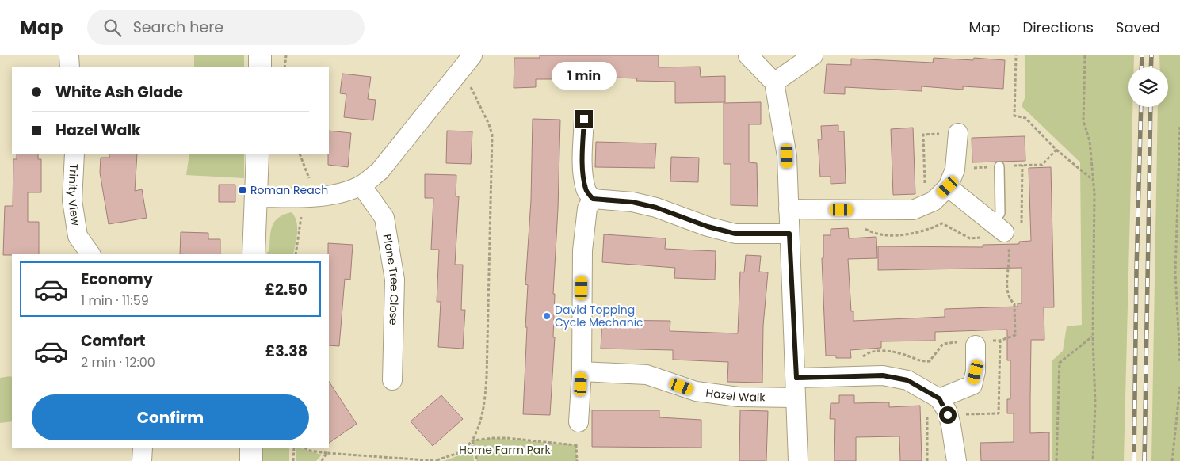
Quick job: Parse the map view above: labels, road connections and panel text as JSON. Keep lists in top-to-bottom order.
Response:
{
  "streets": {
    "street": ["Trinity View", "Plane Tree Close", "Hazel Walk"]
  },
  "parks": ["Home Farm Park"],
  "places": {
    "transit": ["Roman Reach"],
    "other": ["David Topping Cycle Mechanic"]
  },
  "page": {
    "header": "Map",
    "search": "Search here",
    "nav": ["Map", "Directions", "Saved"],
    "bubble": "1 min",
    "banner": ["White Ash Glade", "Hazel Walk"],
    "list": [
      {
        "name": "Economy",
        "note": "1 min · 11:59",
        "value": "£2.50"
      },
      {
        "name": "Comfort",
        "note": "2 min · 12:00",
        "value": "£3.38"
      }
    ],
    "buttons": "Confirm"
  }
}
